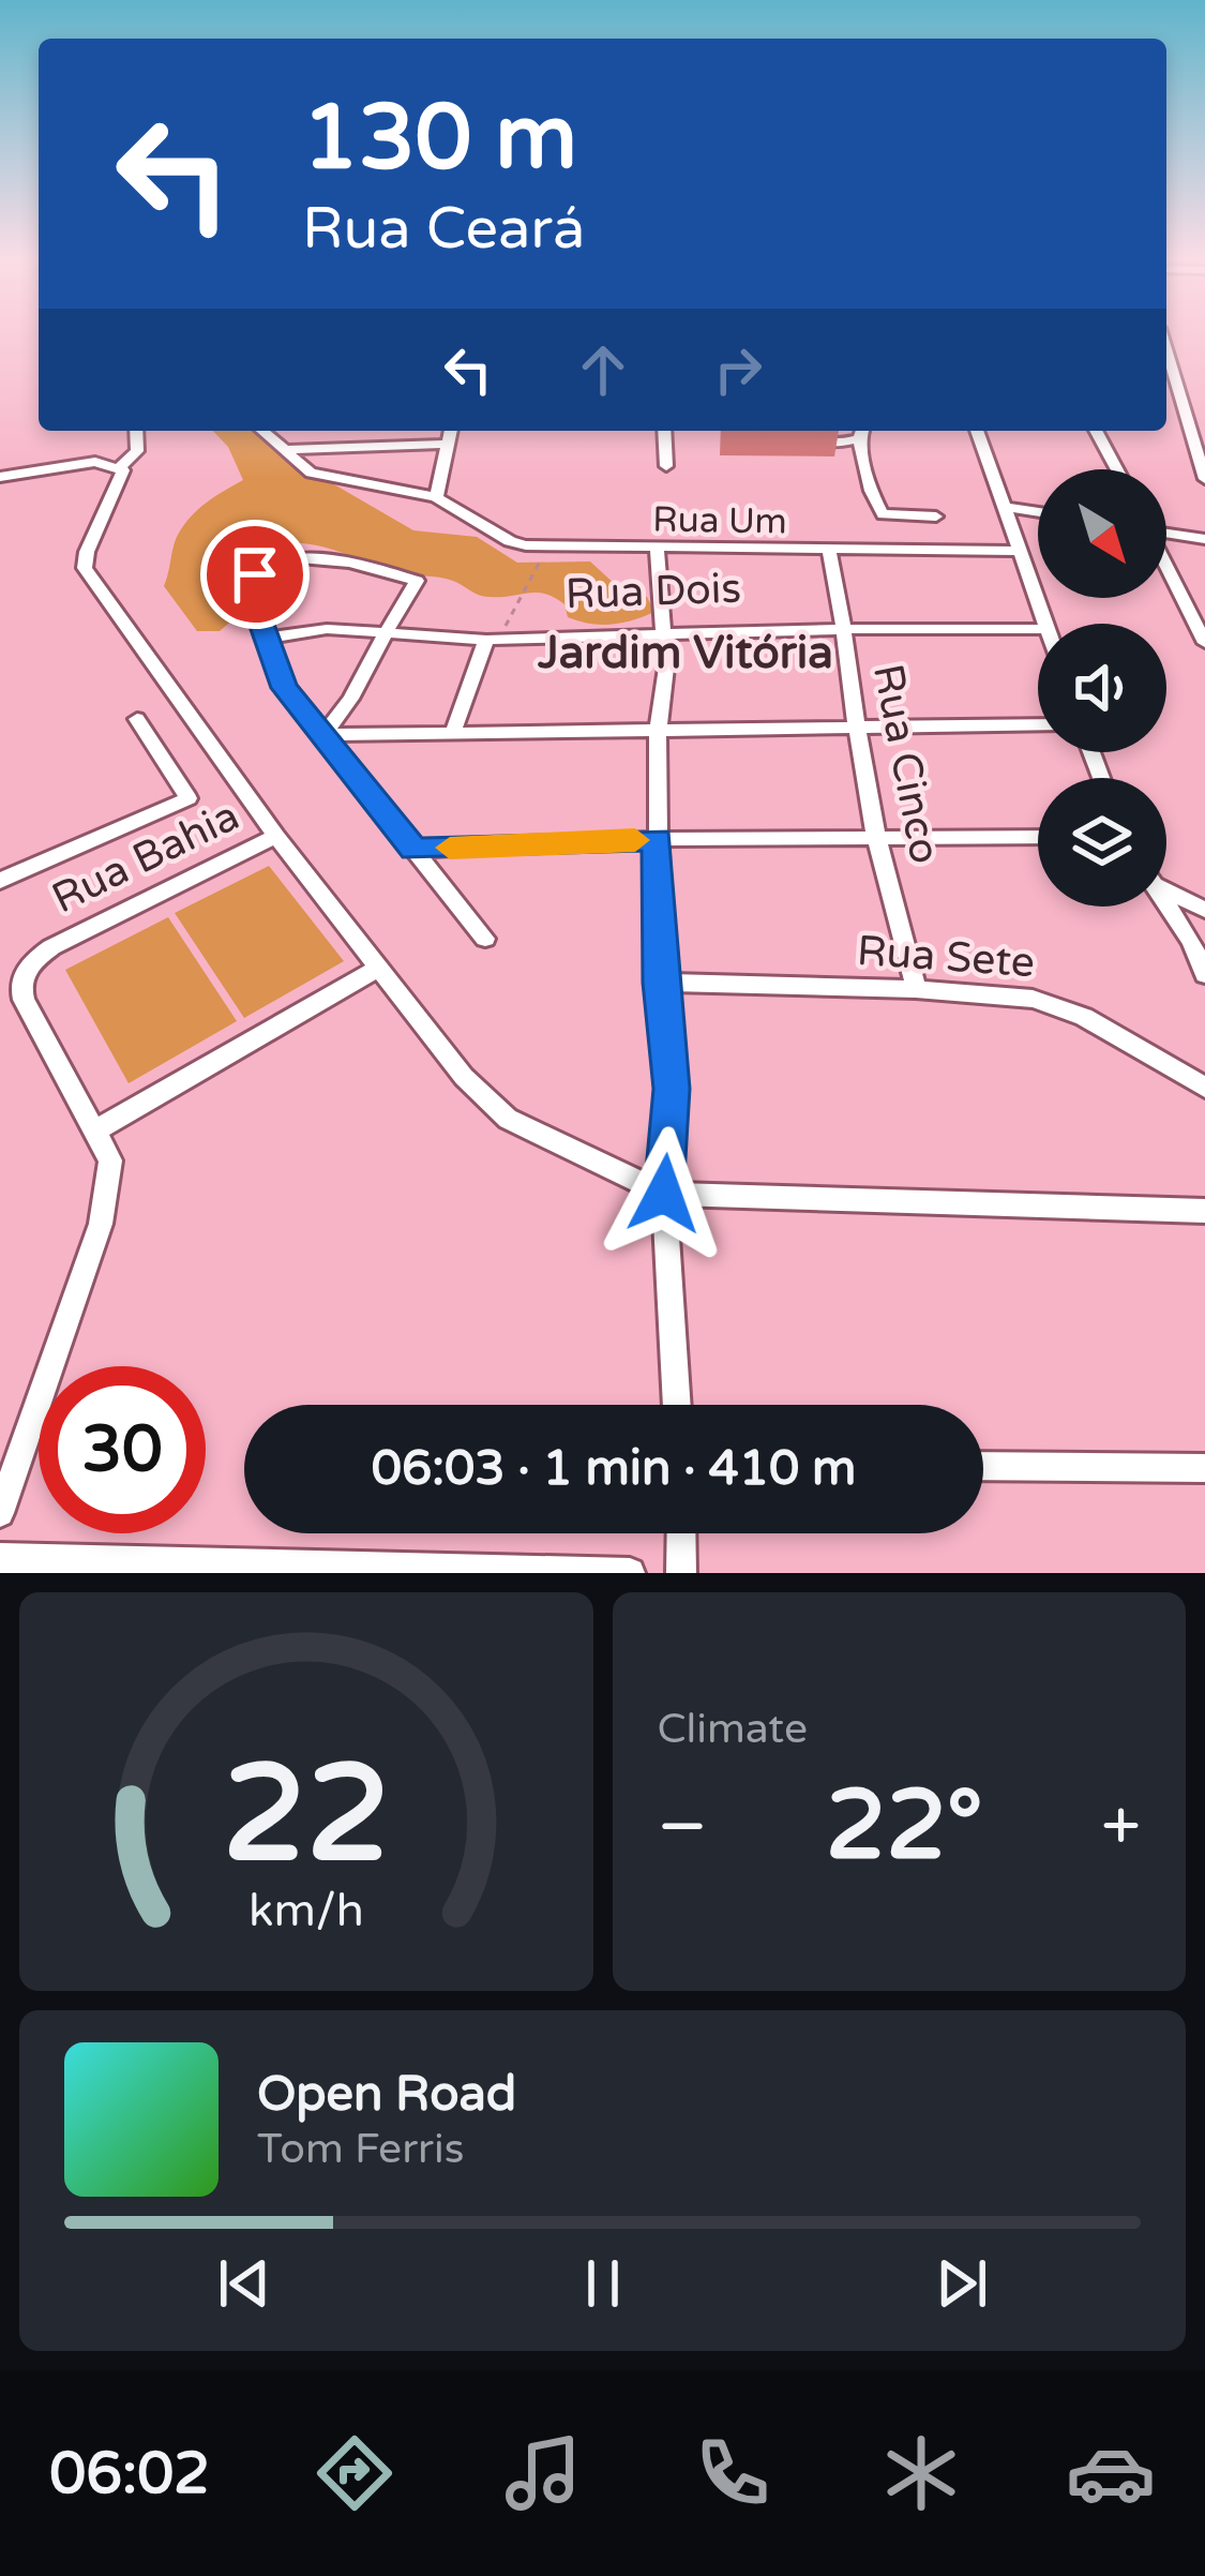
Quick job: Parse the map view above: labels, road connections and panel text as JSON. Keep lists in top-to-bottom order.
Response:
{
  "streets": {
    "street": [
      "Rua Um",
      "Rua Dois",
      "Rua Cinco",
      "Rua Bahia",
      "Rua Sete"
    ]
  },
  "crossings": [
    ["Rua Um", "Rua Cinco"],
    ["Rua Dois", "Rua Cinco"],
    ["Rua Cinco", "Rua Sete"]
  ],
  "districts": ["Jardim Vitória"],
  "north": "bottom right",
  "page": {
    "turn": ["130 m", "Rua Ceará"],
    "limit": "30",
    "trip": "06:03 · 1 min · 410 m",
    "tile": "Climate",
    "heat": ["−", "22°", "+"],
    "song": ["Open Road", "Tom Ferris"],
    "tabs": "06:02",
    "gauge": ["22", "km/h"]
  }
}
